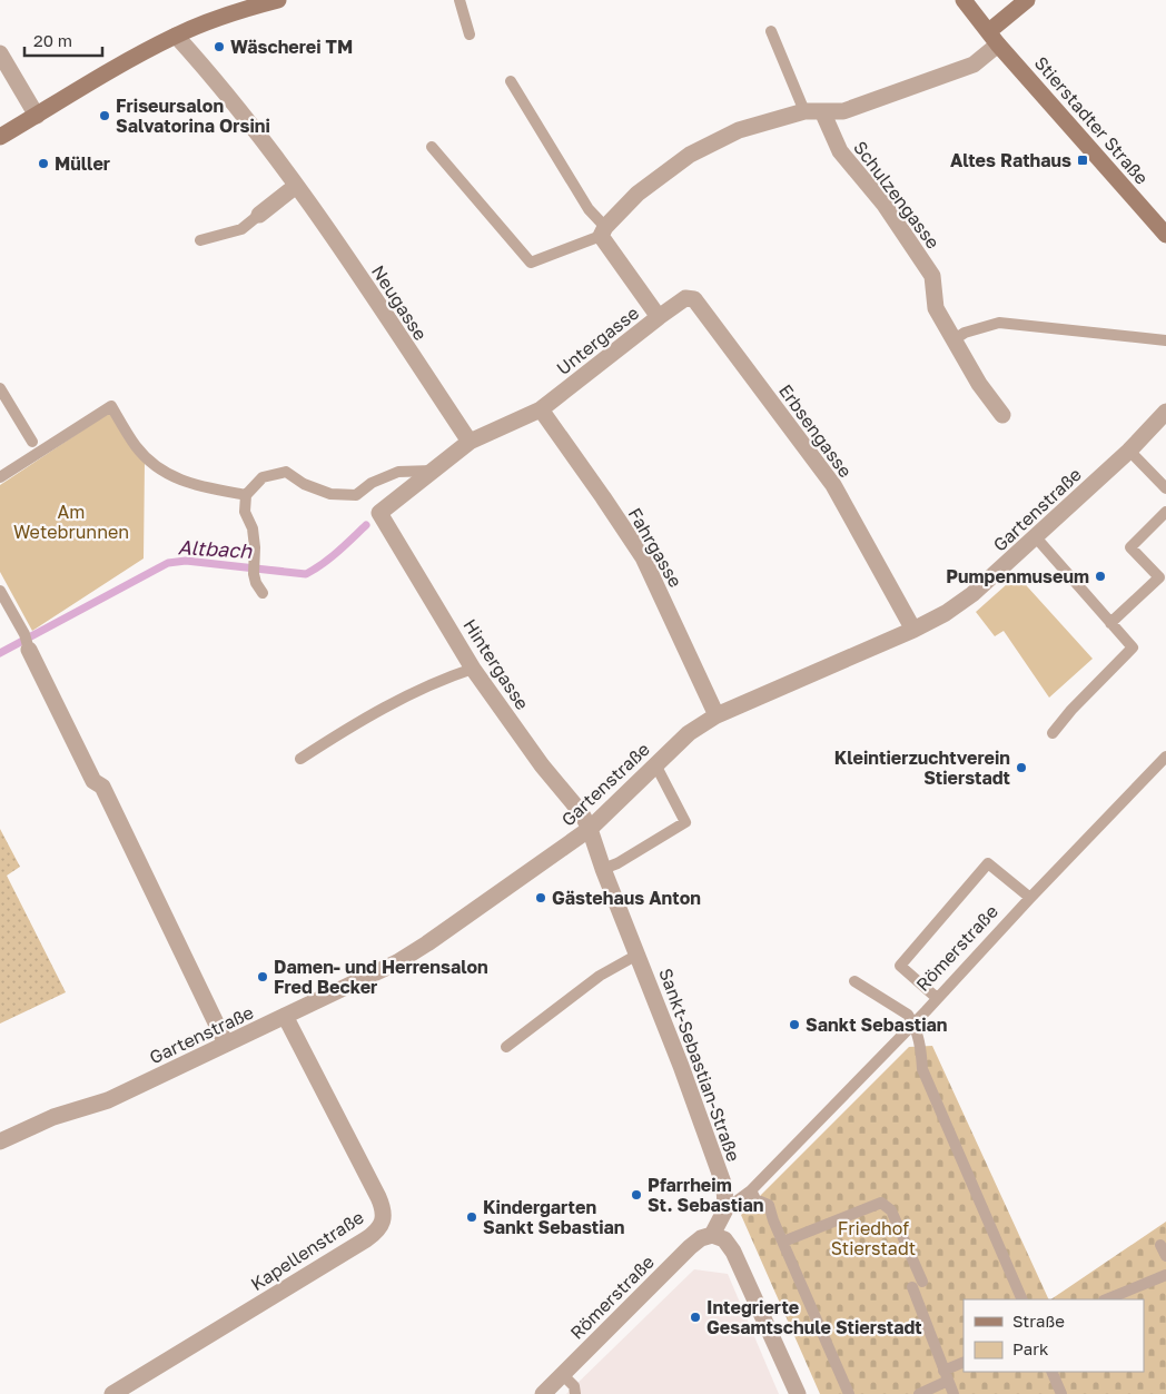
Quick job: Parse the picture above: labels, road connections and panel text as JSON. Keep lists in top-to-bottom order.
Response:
{
  "streets": {
    "street": [
      "Stierstadter Straße",
      "Schulzengasse",
      "Neugasse",
      "Untergasse",
      "Erbsengasse",
      "Gartenstraße",
      "Fahrgasse",
      "Hintergasse",
      "Römerstraße",
      "Sankt-Sebastian-Straße",
      "Kapellenstraße"
    ]
  },
  "crossings": [
    ["Neugasse", "Untergasse"],
    ["Untergasse", "Erbsengasse"],
    ["Untergasse", "Fahrgasse"],
    ["Untergasse", "Hintergasse"],
    ["Erbsengasse", "Gartenstraße"],
    ["Gartenstraße", "Fahrgasse"],
    ["Gartenstraße", "Hintergasse"],
    ["Gartenstraße", "Sankt-Sebastian-Straße"],
    ["Gartenstraße", "Kapellenstraße"],
    ["Hintergasse", "Sankt-Sebastian-Straße"],
    ["Römerstraße", "Sankt-Sebastian-Straße"]
  ],
  "water": ["Altbach"],
  "parks": ["Am Wetebrunnen", "Friedhof Stierstadt"],
  "places": {
    "other": [
      "Wäscherei TM",
      "Friseursalon Salvatorina Orsini",
      "Müller",
      "Pumpenmuseum",
      "Kleintierzuchtverein Stierstadt",
      "Gästehaus Anton",
      "Damen- und Herrensalon Fred Becker",
      "Sankt Sebastian",
      "Pfarrheim St. Sebastian",
      "Kindergarten Sankt Sebastian",
      "Integrierte Gesamtschule Stierstadt"
    ],
    "transit": ["Altes Rathaus"]
  },
  "legend": ["Straße", "Park"],
  "scale_bar": "20 m"
}
